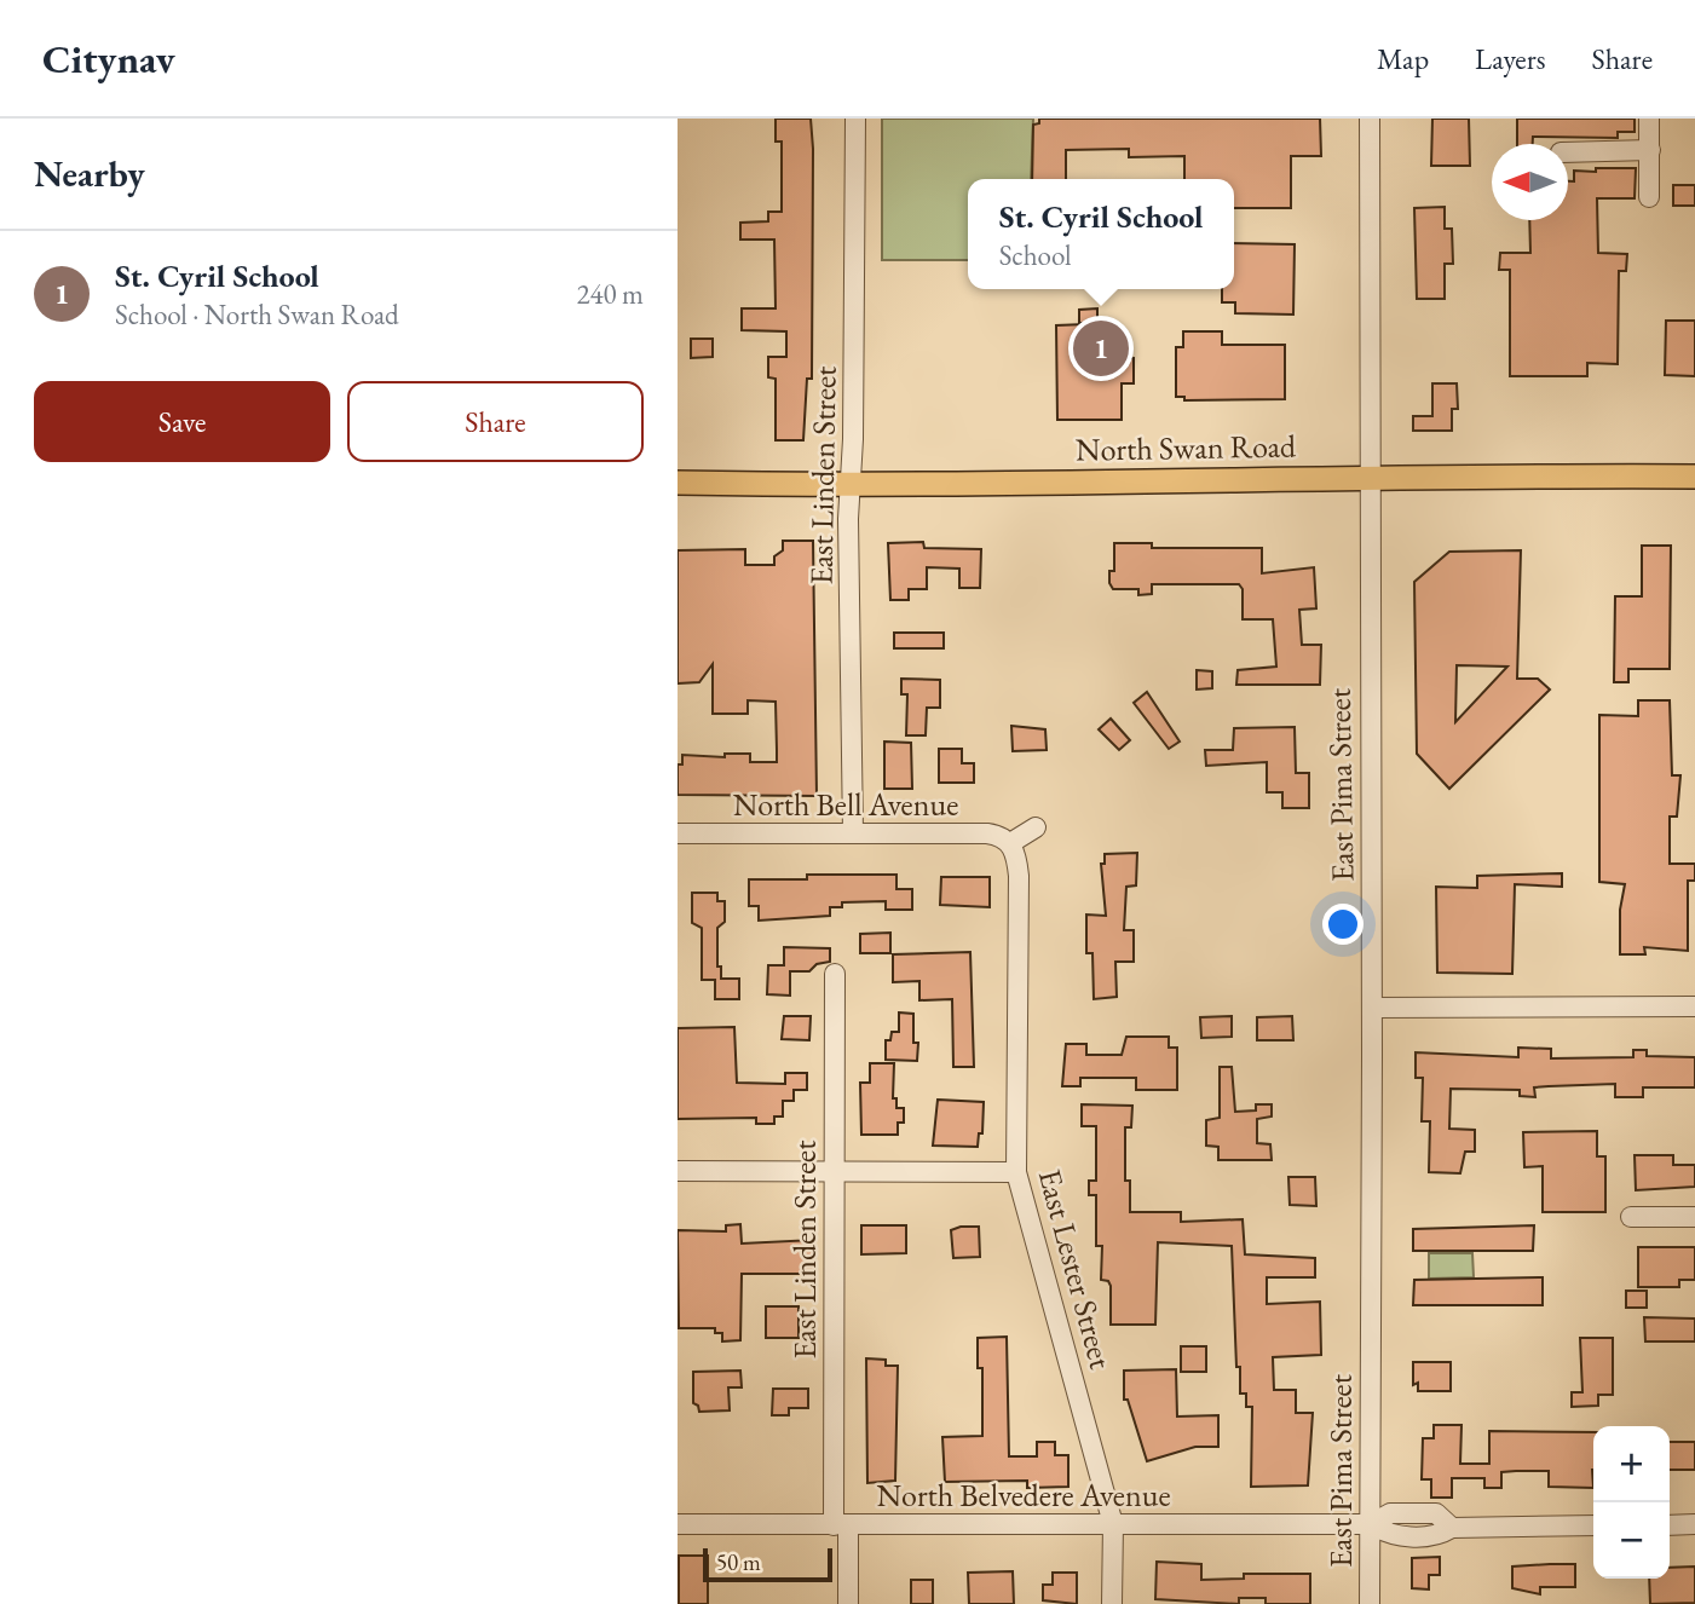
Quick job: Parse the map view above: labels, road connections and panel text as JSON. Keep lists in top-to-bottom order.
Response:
{
  "streets": {
    "main road": ["North Swan Road"],
    "street": [
      "East Linden Street",
      "East Pima Street",
      "North Bell Avenue",
      "East Lester Street",
      "North Belvedere Avenue"
    ]
  },
  "crossings": [
    ["North Swan Road", "East Linden Street"],
    ["North Swan Road", "East Pima Street"],
    ["East Linden Street", "North Bell Avenue"],
    ["East Linden Street", "North Belvedere Avenue"],
    ["East Pima Street", "North Belvedere Avenue"],
    ["North Bell Avenue", "East Lester Street"],
    ["East Lester Street", "North Belvedere Avenue"]
  ],
  "scale_bar": "50 m",
  "north": "left",
  "page": {
    "header": "Citynav",
    "nav": ["Map", "Layers", "Share"],
    "heading": "Nearby",
    "popup": ["St. Cyril School", "School"],
    "list": [
      {
        "mark": "1",
        "name": "St. Cyril School",
        "note": "School · North Swan Road",
        "value": "240 m"
      }
    ],
    "pins": "1",
    "buttons": ["Save", "Share"],
    "map_buttons": ["+", "−"],
    "scale": "50 m"
  }
}
